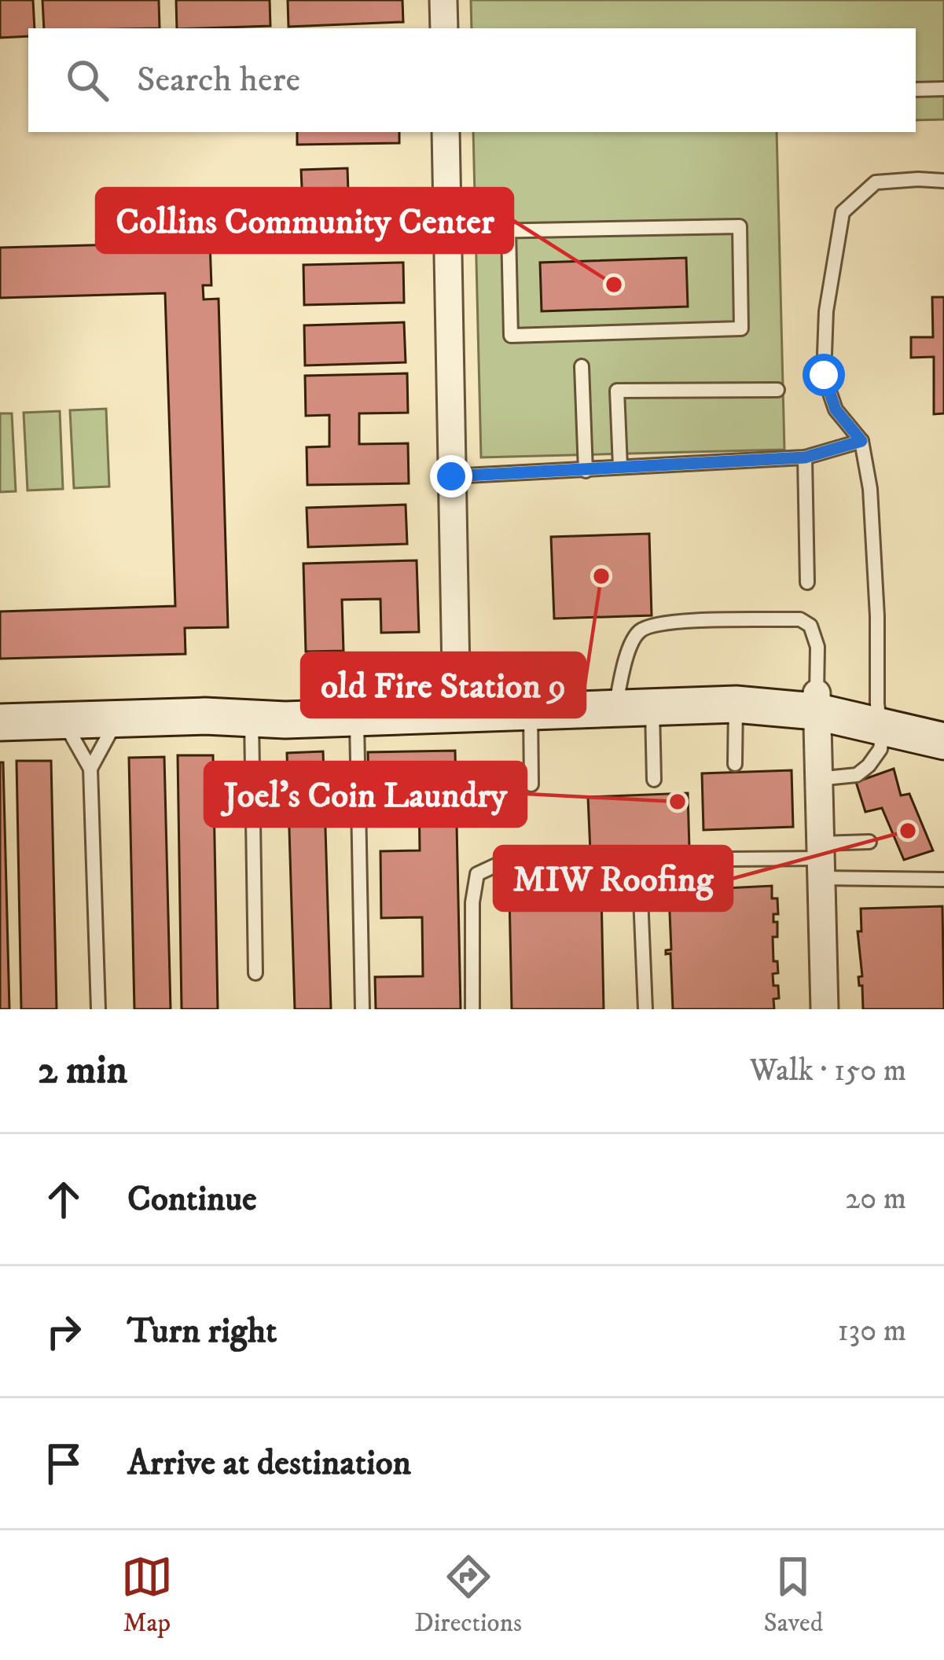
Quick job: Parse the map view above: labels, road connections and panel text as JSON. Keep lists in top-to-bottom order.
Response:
{
  "places": [
    "Collins Community Center",
    "old Fire Station 9",
    "Joel's Coin Laundry",
    "MIW Roofing"
  ],
  "page": {
    "search": "Search here",
    "heading": ["2 min", "Walk · 150 m"],
    "list": [
      ["Continue", "20 m"],
      ["Turn right", "130 m"],
      "Arrive at destination"
    ],
    "nav": ["Map", "Directions", "Saved"]
  }
}
